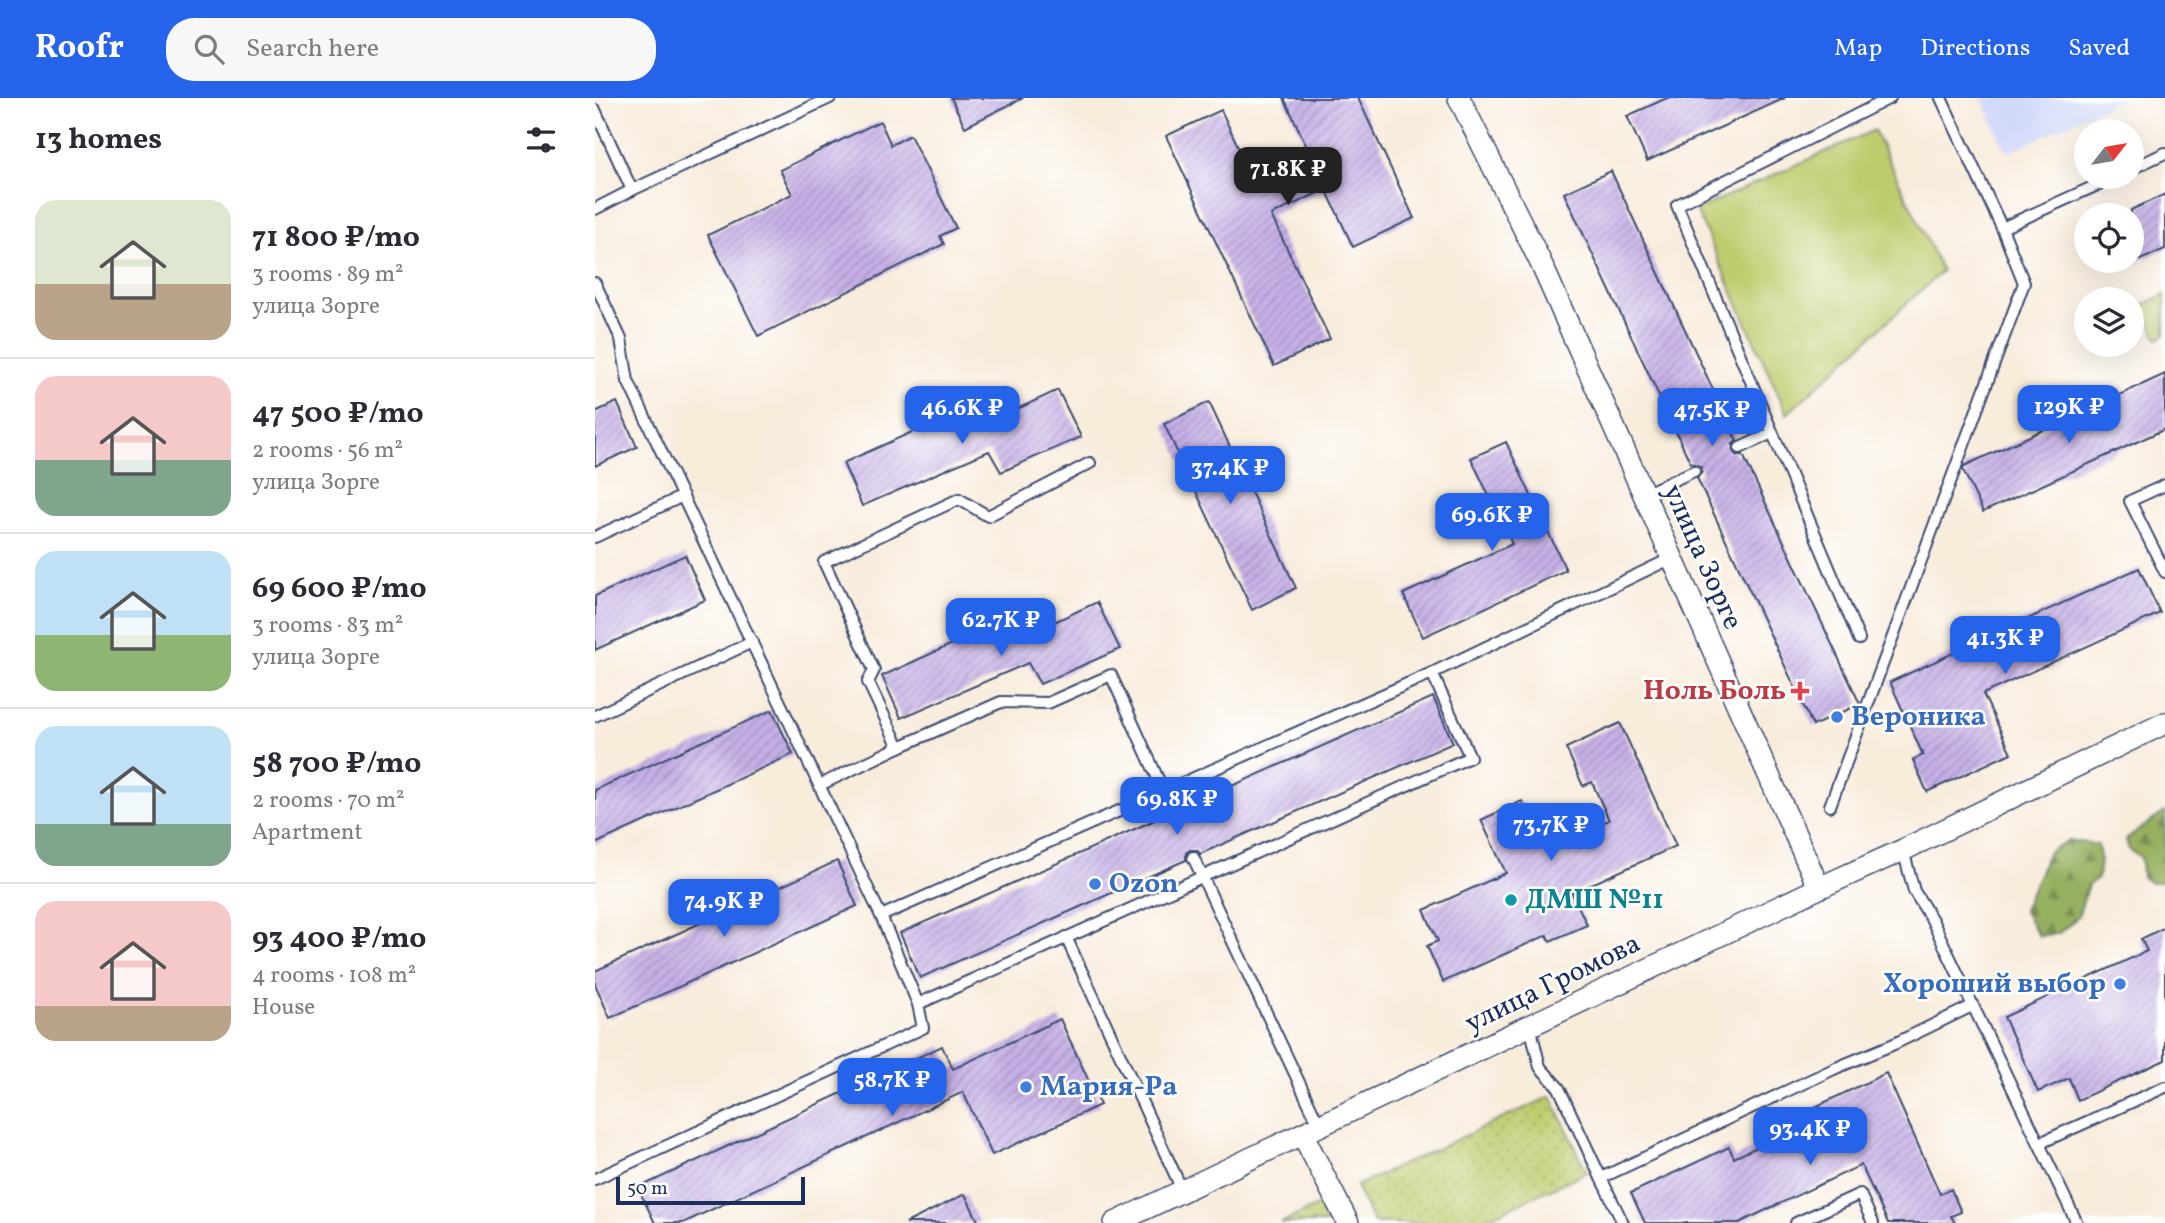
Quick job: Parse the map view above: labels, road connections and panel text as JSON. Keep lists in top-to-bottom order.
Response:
{
  "streets": {
    "street": ["улица Зорге", "улица Громова"]
  },
  "crossings": [
    ["улица Зорге", "улица Громова"]
  ],
  "places": {
    "health": ["Ноль Боль"],
    "other": [
      "Вероника",
      "Ozon",
      "ДМШ №11",
      "Хороший выбор",
      "Мария-Ра"
    ]
  },
  "scale_bar": "50 m",
  "north": "top right",
  "page": {
    "header": "Roofr",
    "search": "Search here",
    "nav": ["Map", "Directions", "Saved"],
    "heading": "13 homes",
    "price": [
      "71.8K ₽",
      "129K ₽",
      "46.6K ₽",
      "47.5K ₽",
      "37.4K ₽",
      "69.6K ₽",
      "62.7K ₽",
      "41.3K ₽",
      "69.8K ₽",
      "73.7K ₽",
      "74.9K ₽",
      "58.7K ₽",
      "93.4K ₽"
    ],
    "list": [
      {
        "name": "71 800 ₽/mo",
        "note": "3 rooms · 89 m² · улица Зорге"
      },
      {
        "name": "47 500 ₽/mo",
        "note": "2 rooms · 56 m² · улица Зорге"
      },
      {
        "name": "69 600 ₽/mo",
        "note": "3 rooms · 83 m² · улица Зорге"
      },
      {
        "name": "58 700 ₽/mo",
        "note": "2 rooms · 70 m² · Apartment"
      },
      {
        "name": "93 400 ₽/mo",
        "note": "4 rooms · 108 m² · House"
      }
    ],
    "scale": "50 m"
  }
}
